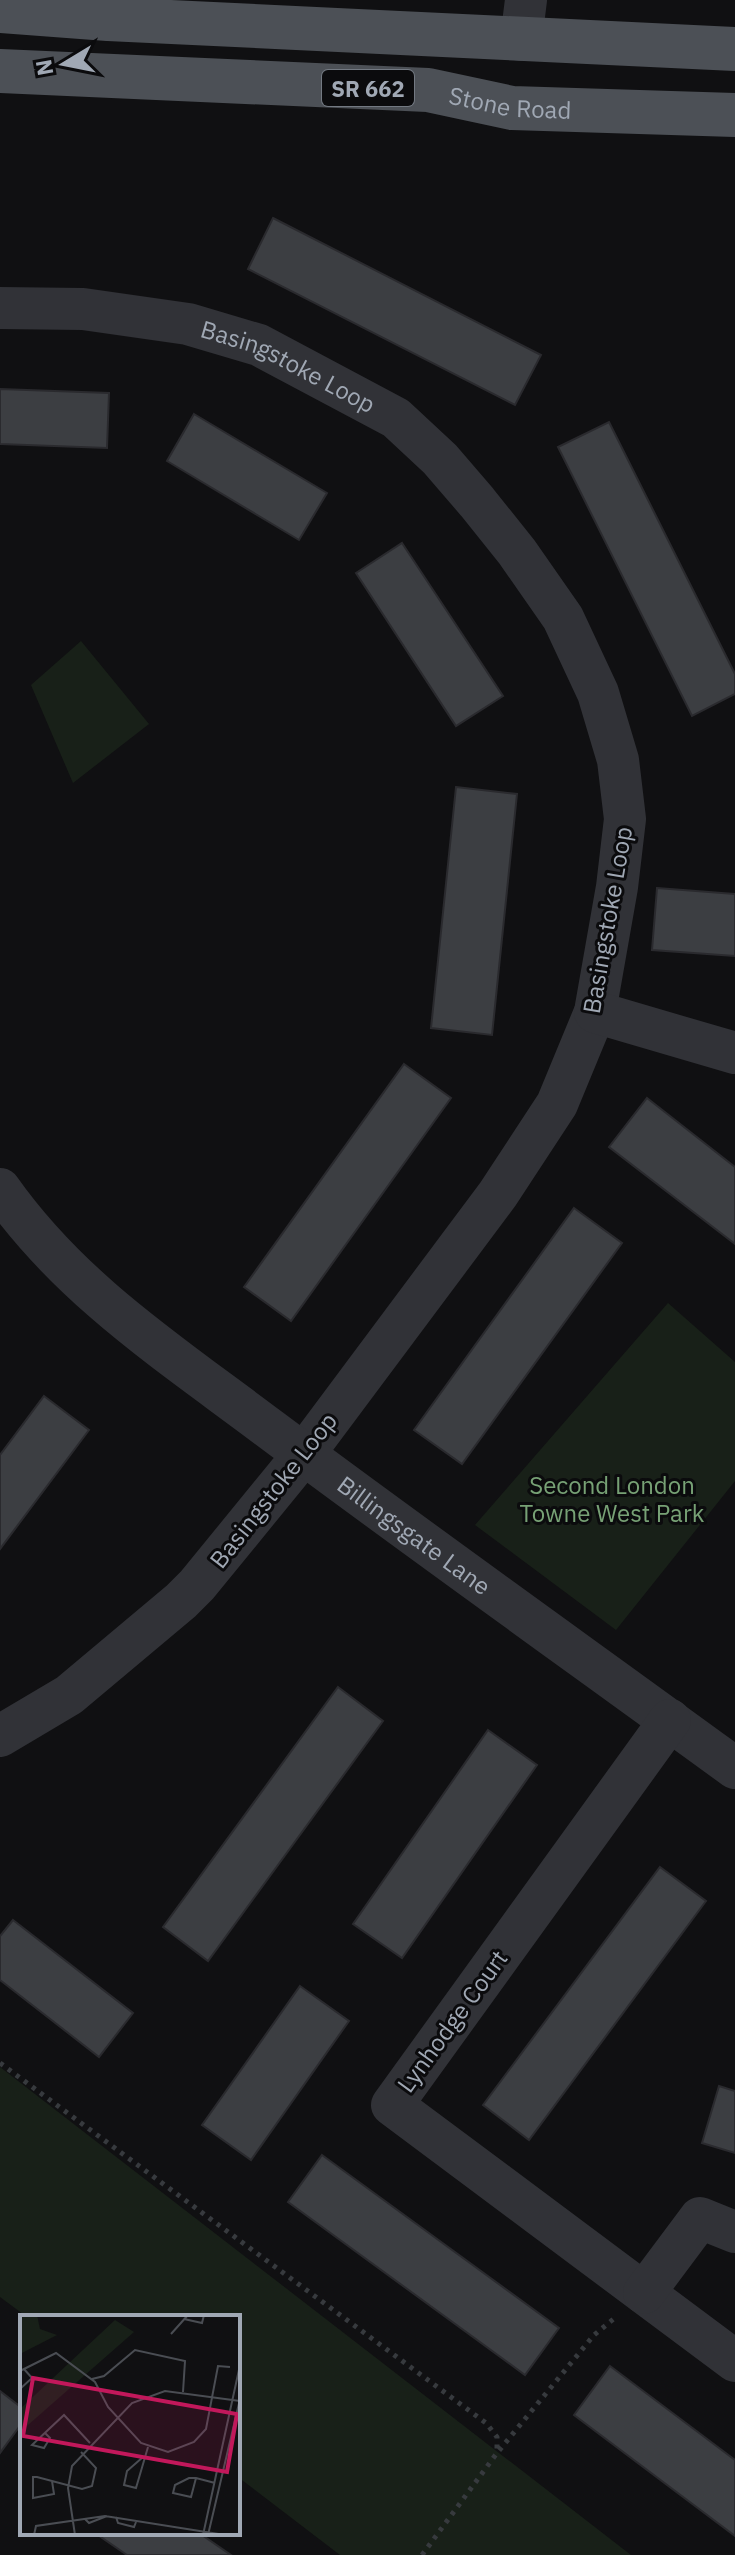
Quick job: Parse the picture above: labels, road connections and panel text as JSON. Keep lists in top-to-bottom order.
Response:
{
  "streets": {
    "main road": ["SR 662", "Stone Road"],
    "street": ["Basingstoke Loop", "Billingsgate Lane", "Lynhodge Court"]
  },
  "crossings": [
    ["Basingstoke Loop", "Billingsgate Lane"],
    ["Billingsgate Lane", "Lynhodge Court"]
  ],
  "parks": ["Second London Towne West Park"],
  "north": "left"
}
